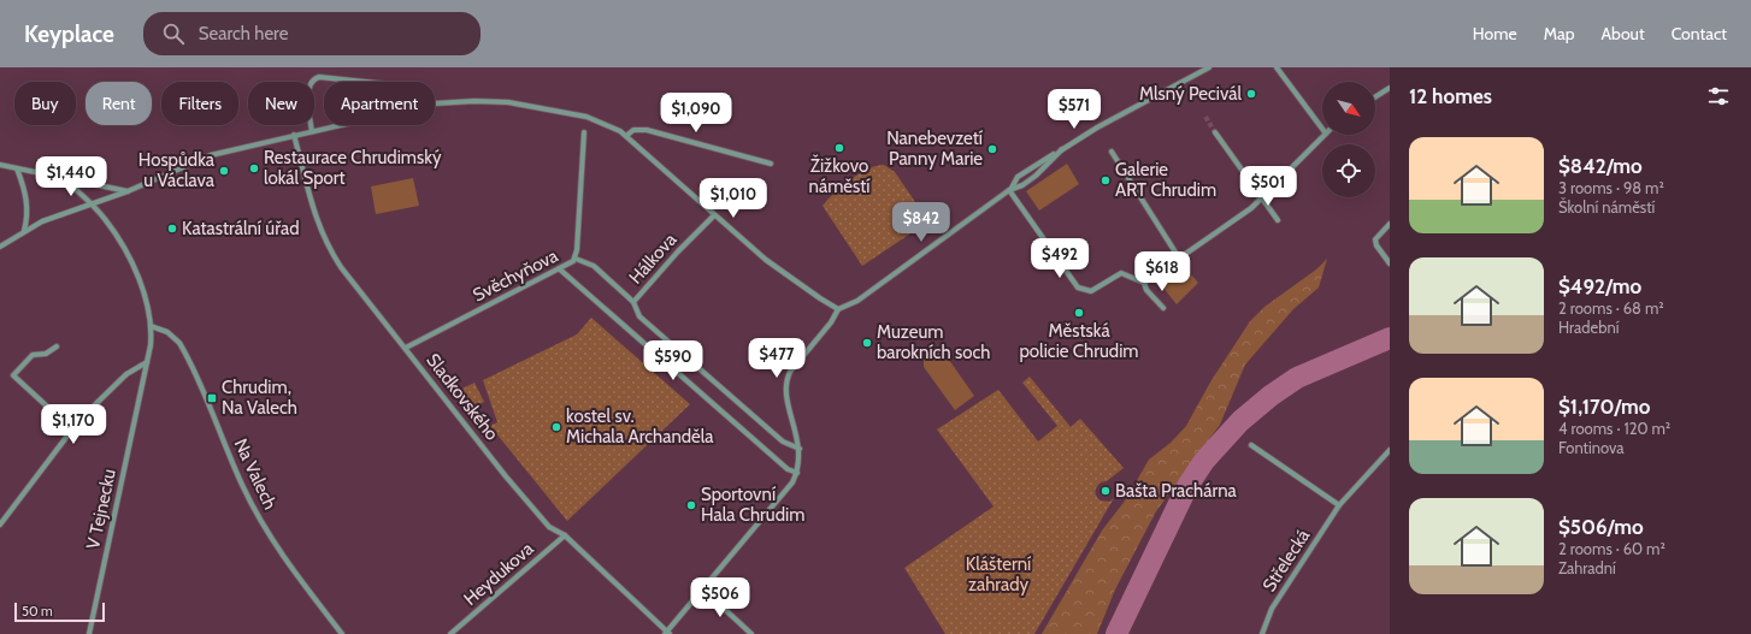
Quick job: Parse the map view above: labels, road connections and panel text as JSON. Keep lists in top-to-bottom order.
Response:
{
  "streets": {
    "street": [
      "Hálkova",
      "Svěchyňova",
      "Sladkovského",
      "Na Valech",
      "V Tejnecku",
      "Střelecká",
      "Heydukova"
    ]
  },
  "crossings": [
    ["Svěchyňova", "Sladkovského"],
    ["Sladkovského", "Heydukova"],
    ["Na Valech", "V Tejnecku"]
  ],
  "parks": ["Klášterní zahrady"],
  "places": {
    "other": [
      "Mlsný Pecivál",
      "Žižkovo náměstí",
      "Nanebevzetí Panny Marie",
      "Restaurace Chrudimský lokál Sport",
      "Hospůdka u Václava",
      "Galerie ART Chrudim",
      "Katastrální úřad",
      "Městská policie Chrudim",
      "Muzeum barokních soch",
      "kostel sv. Michala Archanděla",
      "Bašta Prachárna",
      "Sportovní Hala Chrudim"
    ],
    "transit": ["Chrudim, Na Valech"]
  },
  "scale_bar": "50 m",
  "north": "bottom right",
  "page": {
    "header": "Keyplace",
    "search": "Search here",
    "nav": [
      "Home",
      "Map",
      "About",
      "Contact"
    ],
    "heading": "12 homes",
    "chip": [
      "Buy",
      "Rent",
      "Filters",
      "New",
      "Apartment"
    ],
    "price": [
      "$571",
      "$1,090",
      "$1,440",
      "$501",
      "$1,010",
      "$842",
      "$492",
      "$618",
      "$477",
      "$590",
      "$1,170",
      "$506"
    ],
    "list": [
      {
        "name": "$842/mo",
        "note": "3 rooms · 98 m² · Školní náměstí"
      },
      {
        "name": "$492/mo",
        "note": "2 rooms · 68 m² · Hradební"
      },
      {
        "name": "$1,170/mo",
        "note": "4 rooms · 120 m² · Fontinova"
      },
      {
        "name": "$506/mo",
        "note": "2 rooms · 60 m² · Zahradní"
      }
    ],
    "scale": "50 m"
  }
}
